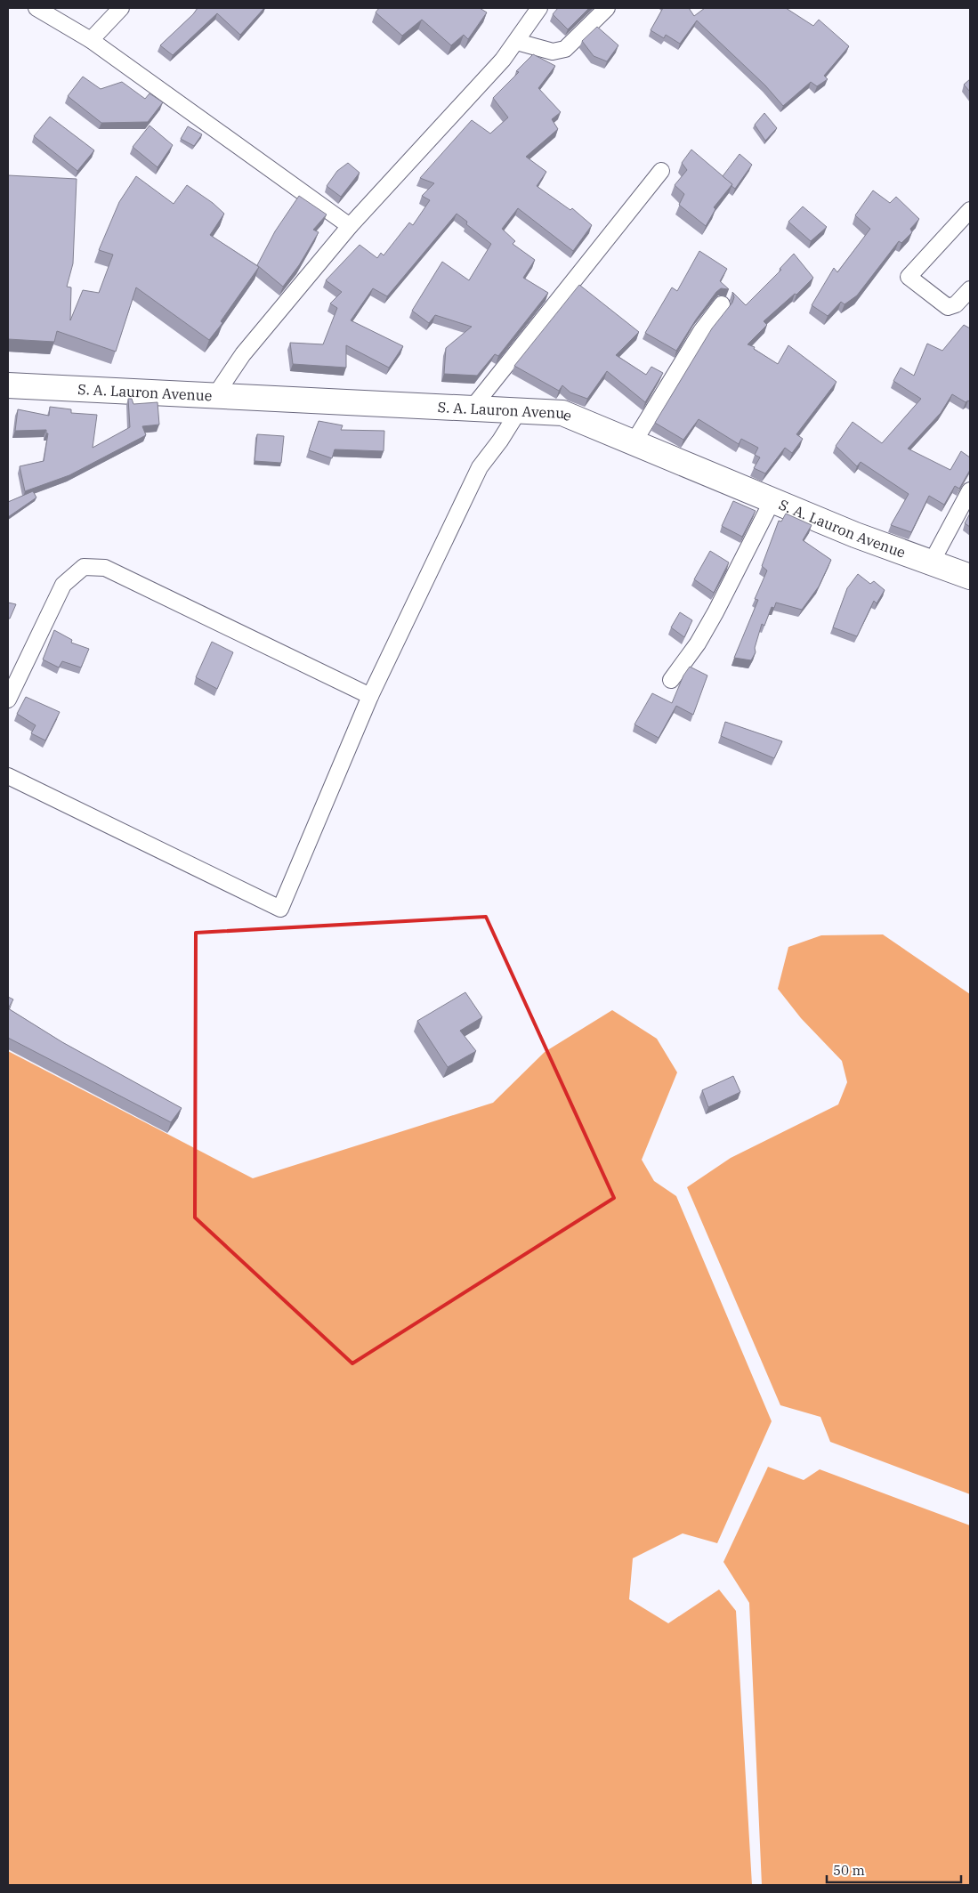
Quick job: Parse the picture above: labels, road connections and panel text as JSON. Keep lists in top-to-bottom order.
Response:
{
  "streets": {
    "highway": ["S. A. Lauron Avenue"]
  },
  "scale_bar": "50 m"
}
